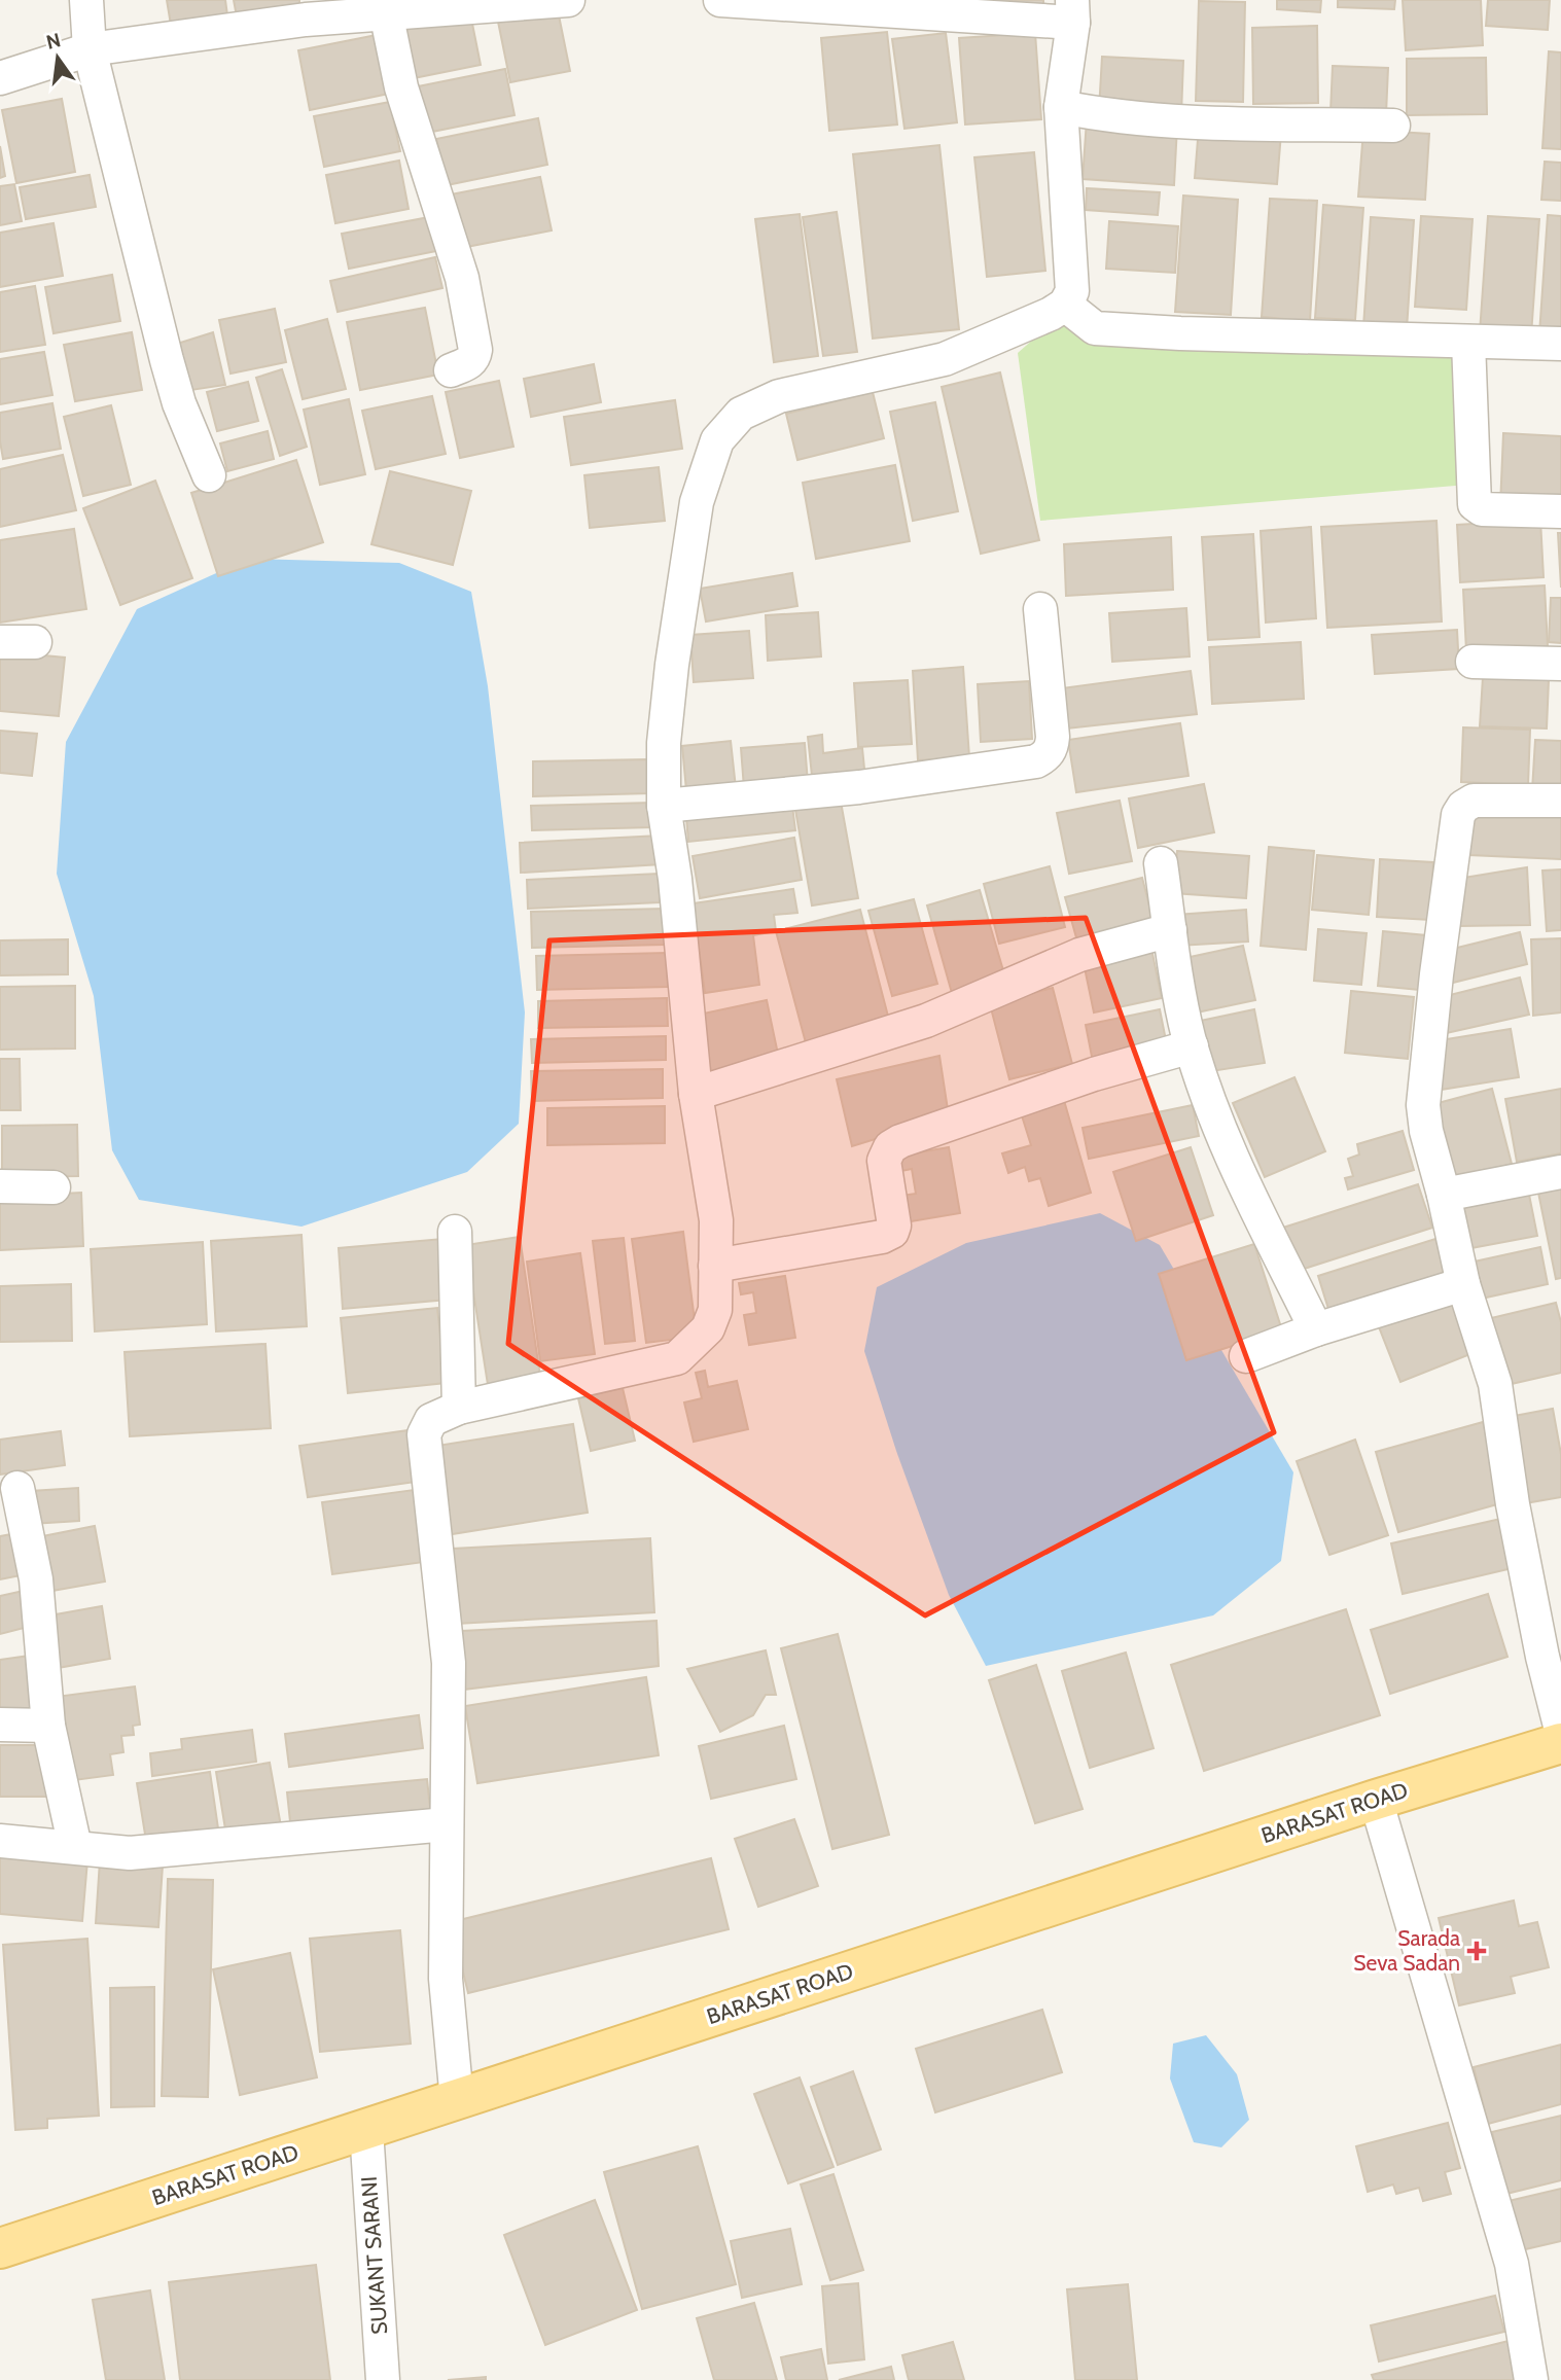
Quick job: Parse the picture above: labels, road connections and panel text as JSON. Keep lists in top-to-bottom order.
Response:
{
  "streets": {
    "main road": ["BARASAT ROAD"],
    "street": ["SUKANT SARANI"]
  },
  "crossings": [
    ["BARASAT ROAD", "SUKANT SARANI"]
  ],
  "places": {
    "health": ["Sarada Seva Sadan"]
  },
  "north": "top"
}
